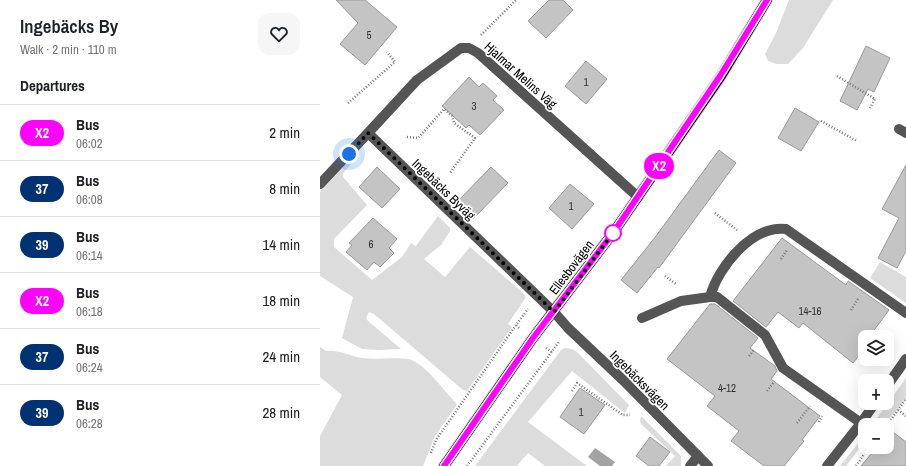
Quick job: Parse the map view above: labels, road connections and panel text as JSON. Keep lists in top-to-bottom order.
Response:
{
  "streets": {
    "main road": ["Ellesbovägen"],
    "street": ["Hjalmar Melins Väg", "Ingebäcks Byväg", "Ingebäcksvägen"]
  },
  "crossings": [
    ["Hjalmar Melins Väg", "Ingebäcks Byväg"],
    ["Hjalmar Melins Väg", "Ellesbovägen"],
    ["Ingebäcks Byväg", "Ellesbovägen"],
    ["Ingebäcks Byväg", "Ingebäcksvägen"],
    ["Ellesbovägen", "Ingebäcksvägen"]
  ],
  "lines": ["bus line X2"],
  "house_numbers": [
    "5",
    "1",
    "3",
    "1",
    "6",
    "14-16",
    "4-12",
    "1"
  ],
  "page": {
    "heading": [
      ["Ingebäcks By", "Walk · 2 min · 110 m"],
      "Departures"
    ],
    "on_map": "X2",
    "list": [
      {
        "mark": "X2",
        "name": "Bus",
        "note": "06:02",
        "value": "2 min"
      },
      {
        "mark": "37",
        "name": "Bus",
        "note": "06:08",
        "value": "8 min"
      },
      {
        "mark": "39",
        "name": "Bus",
        "note": "06:14",
        "value": "14 min"
      },
      {
        "mark": "X2",
        "name": "Bus",
        "note": "06:18",
        "value": "18 min"
      },
      {
        "mark": "37",
        "name": "Bus",
        "note": "06:24",
        "value": "24 min"
      },
      {
        "mark": "39",
        "name": "Bus",
        "note": "06:28",
        "value": "28 min"
      }
    ],
    "map_buttons": ["+", "−"]
  }
}
